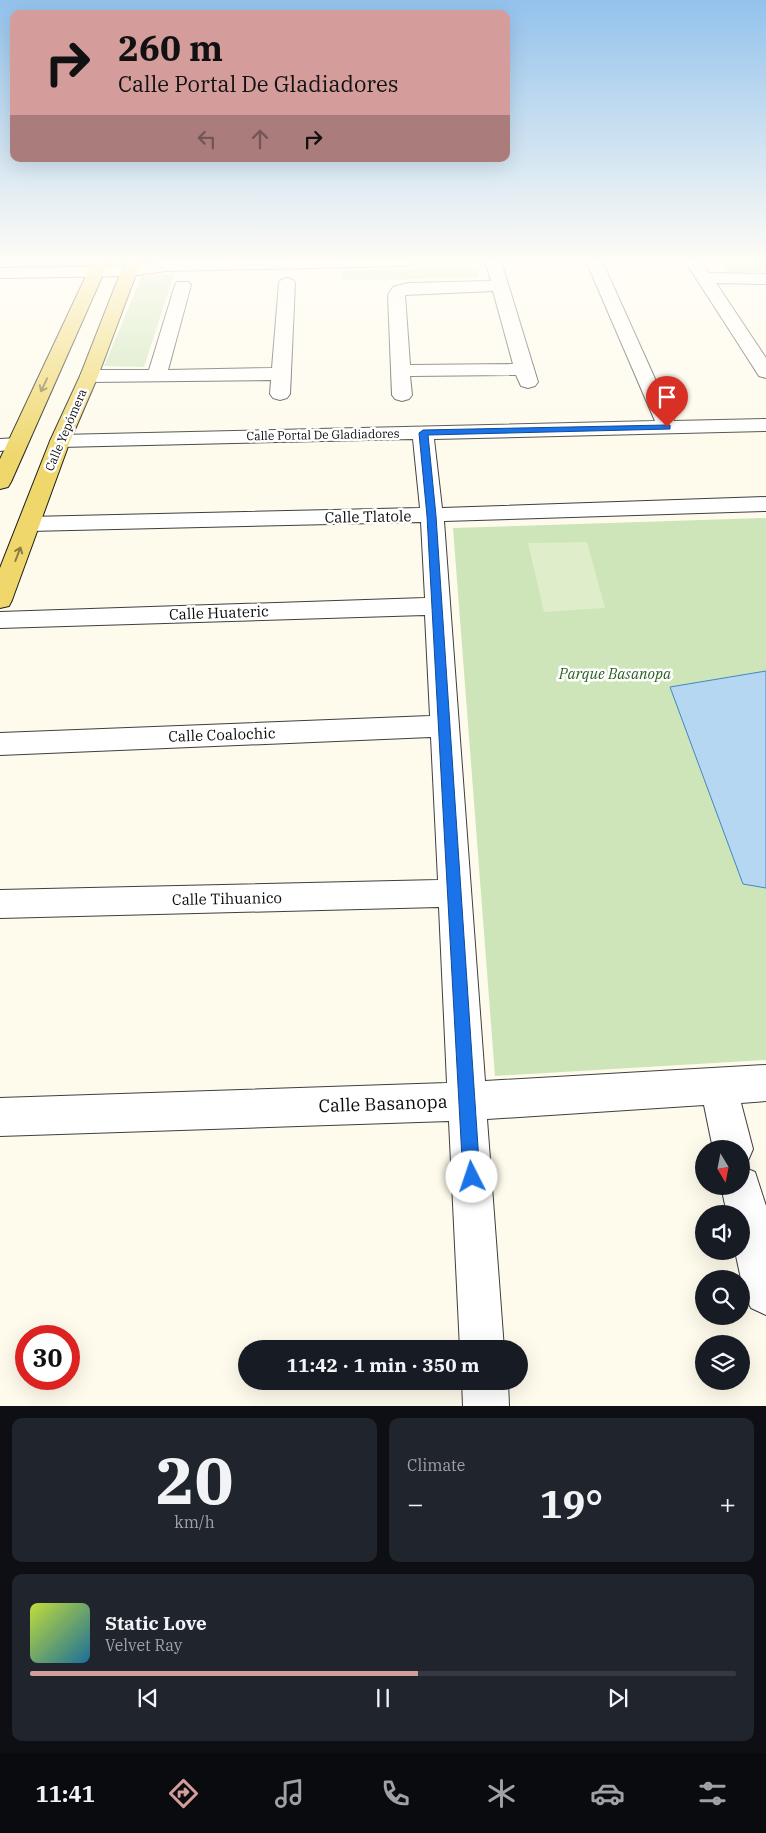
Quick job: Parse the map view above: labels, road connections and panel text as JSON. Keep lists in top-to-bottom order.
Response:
{
  "streets": {
    "main road": ["Calle Yepómera"],
    "street": [
      "Calle Portal De Gladiadores",
      "Calle Tlatole",
      "Calle Huateric",
      "Calle Coalochic",
      "Calle Tihuanico",
      "Calle Basanopa"
    ]
  },
  "crossings": [
    ["Calle Yepómera", "Calle Portal De Gladiadores"],
    ["Calle Yepómera", "Calle Tlatole"]
  ],
  "parks": ["Parque Basanopa"],
  "north": "bottom",
  "page": {
    "turn": ["260 m", "Calle Portal De Gladiadores"],
    "limit": "30",
    "trip": "11:42 · 1 min · 350 m",
    "tile": [
      ["20", "km/h"],
      "Climate"
    ],
    "heat": ["−", "19°", "+"],
    "song": ["Static Love", "Velvet Ray"],
    "tabs": "11:41"
  }
}
